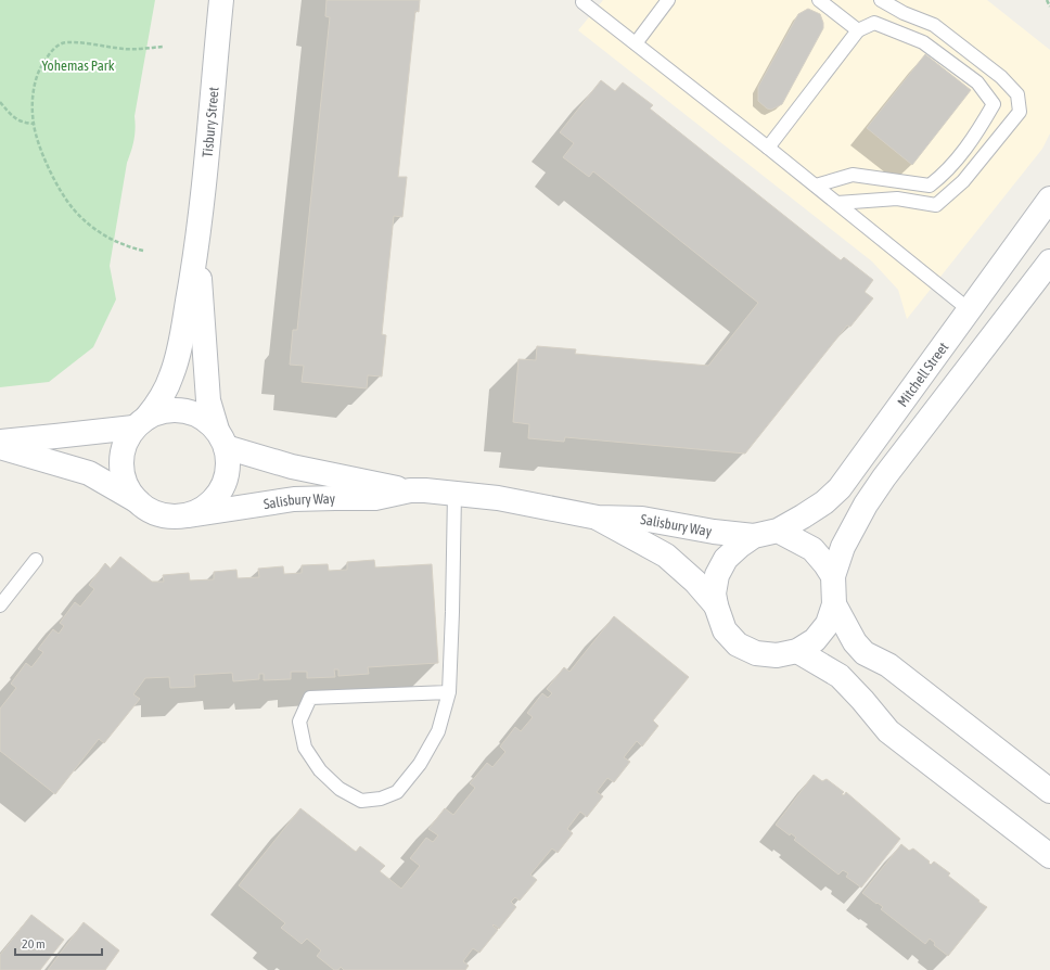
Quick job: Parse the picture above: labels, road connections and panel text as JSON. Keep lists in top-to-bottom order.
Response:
{
  "streets": {
    "street": ["Tisbury Street", "Mitchell Street", "Salisbury Way"]
  },
  "crossings": [
    ["Tisbury Street", "Salisbury Way"],
    ["Mitchell Street", "Salisbury Way"]
  ],
  "parks": ["Yohemas Park"],
  "scale_bar": "20 m"
}
